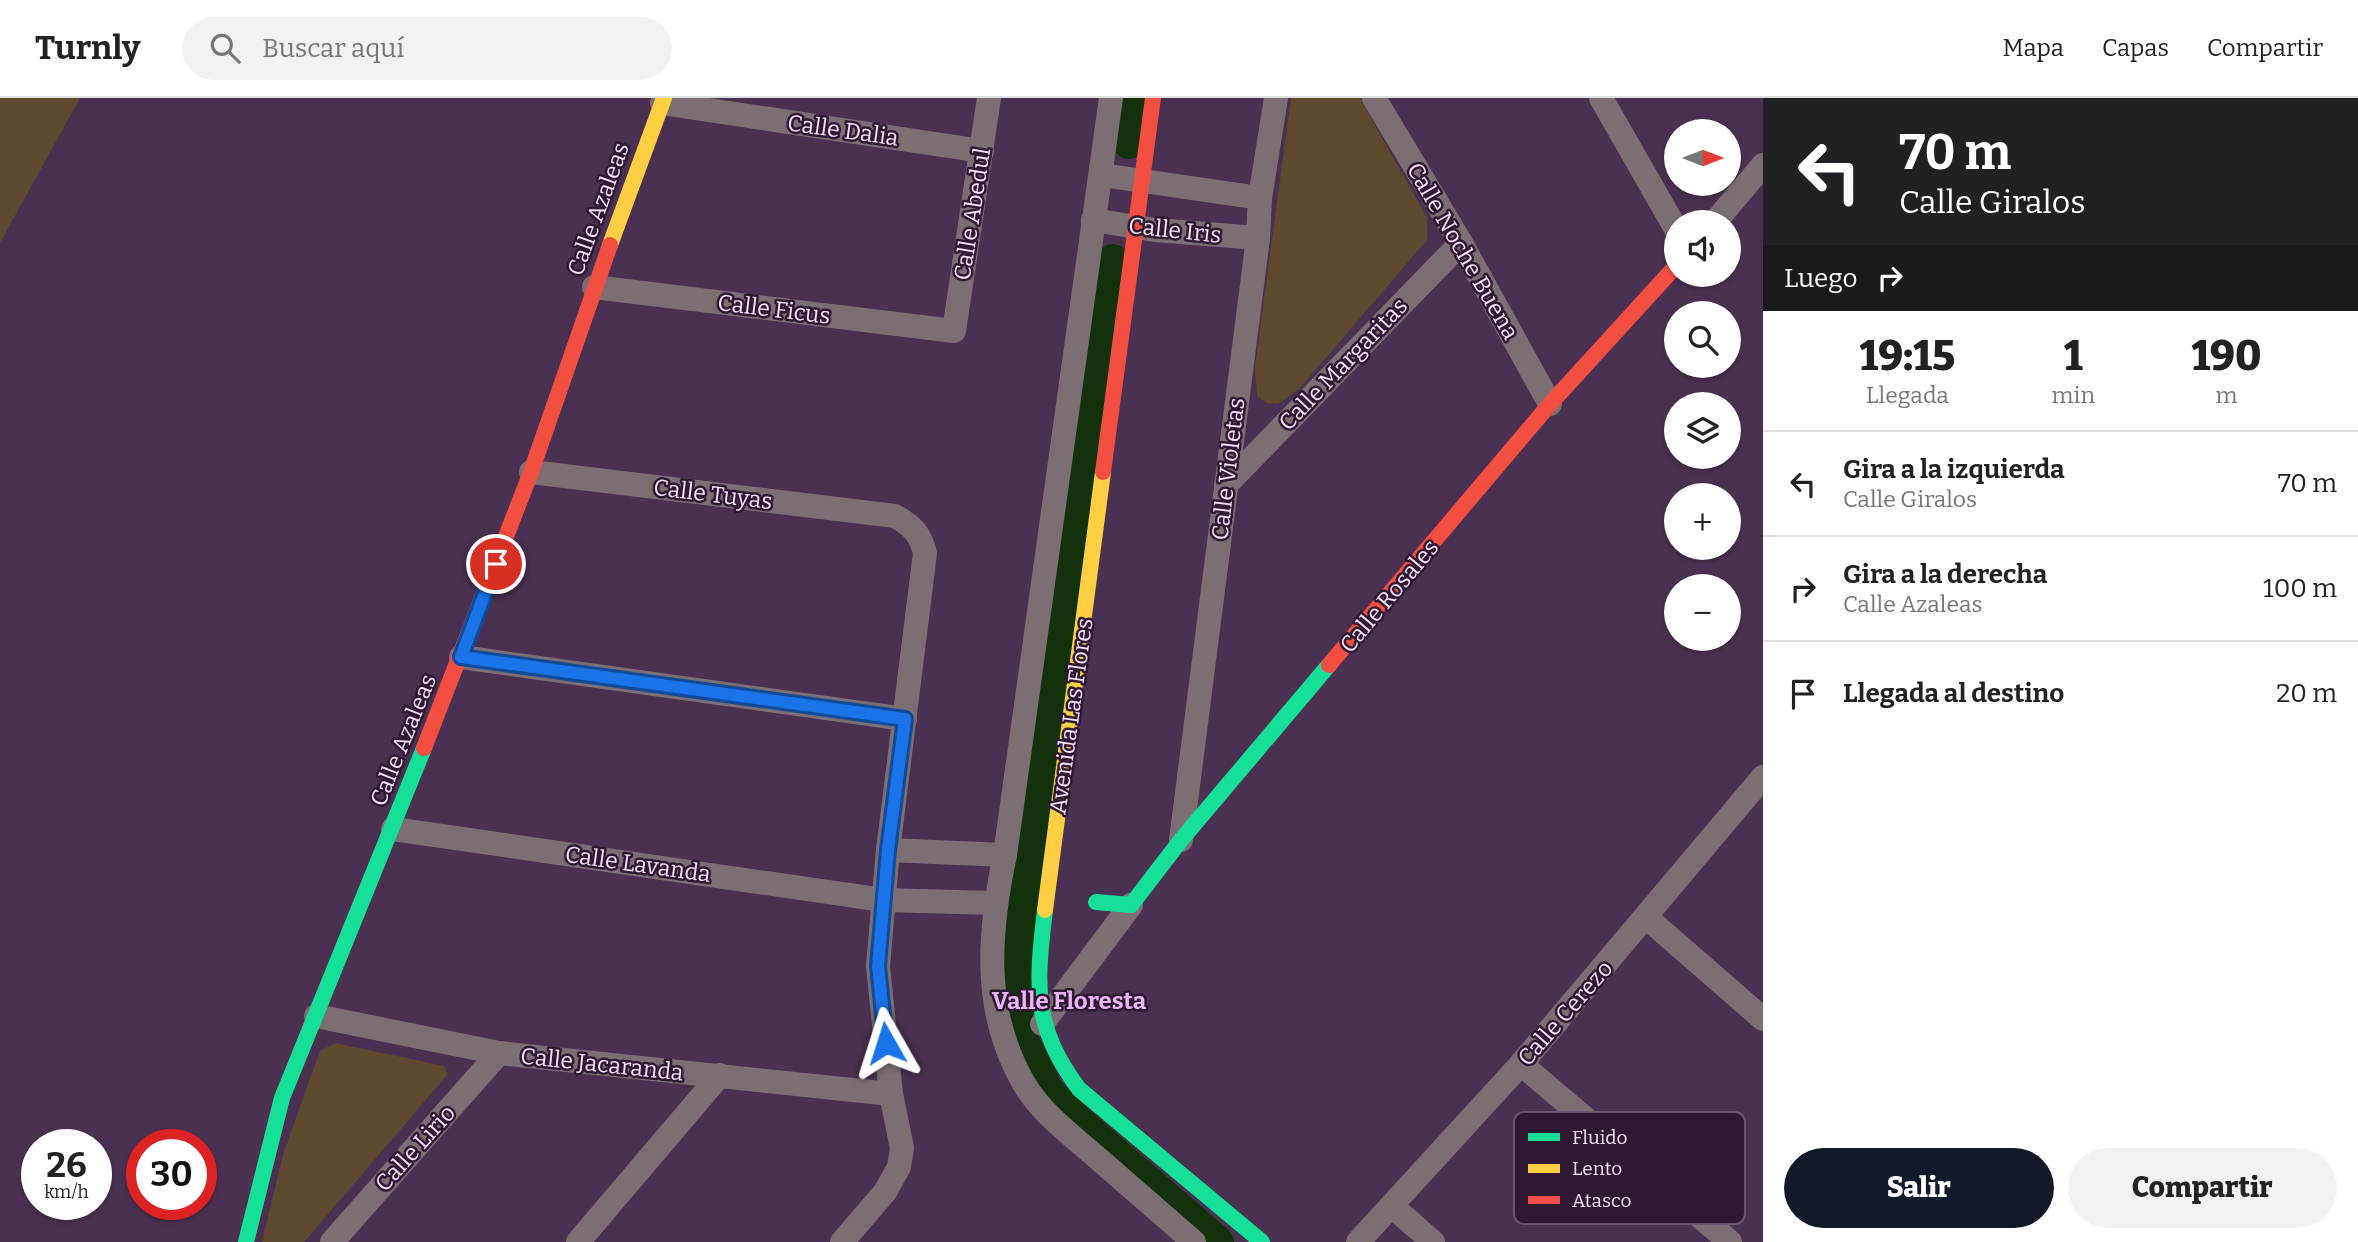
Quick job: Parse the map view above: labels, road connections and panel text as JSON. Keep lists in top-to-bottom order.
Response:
{
  "streets": {
    "street": [
      "Calle Dalia",
      "Calle Azaleas",
      "Calle Abedul",
      "Calle Iris",
      "Calle Noche Buena",
      "Calle Ficus",
      "Calle Margaritas",
      "Calle Violetas",
      "Calle Tuyas",
      "Calle Rosales",
      "Avenida Las Flores",
      "Calle Lavanda",
      "Calle Cerezo",
      "Calle Jacaranda",
      "Calle Lirio"
    ]
  },
  "crossings": [
    ["Calle Dalia", "Calle Azaleas"],
    ["Calle Dalia", "Calle Abedul"],
    ["Calle Azaleas", "Calle Ficus"],
    ["Calle Azaleas", "Calle Tuyas"],
    ["Calle Azaleas", "Calle Lavanda"],
    ["Calle Azaleas", "Calle Jacaranda"],
    ["Calle Abedul", "Calle Ficus"],
    ["Calle Iris", "Calle Violetas"],
    ["Calle Iris", "Avenida Las Flores"],
    ["Calle Noche Buena", "Calle Margaritas"],
    ["Calle Noche Buena", "Calle Rosales"],
    ["Calle Margaritas", "Calle Violetas"],
    ["Calle Violetas", "Calle Rosales"],
    ["Avenida Las Flores", "Calle Lavanda"],
    ["Calle Jacaranda", "Calle Lirio"]
  ],
  "districts": ["Valle Floresta"],
  "legend": ["Fluido", "Lento", "Atasco"],
  "north": "right",
  "page": {
    "header": "Turnly",
    "search": "Buscar aquí",
    "nav": ["Mapa", "Capas", "Compartir"],
    "turn": ["70 m", "Calle Giralos"],
    "map_buttons": ["+", "−"],
    "then": "Luego",
    "eta": [
      "19:15",
      "Llegada",
      "1",
      "min",
      "190",
      "m"
    ],
    "list": [
      {
        "name": "Gira a la izquierda",
        "note": "Calle Giralos",
        "value": "70 m"
      },
      {
        "name": "Gira a la derecha",
        "note": "Calle Azaleas",
        "value": "100 m"
      },
      {
        "name": "Llegada al destino",
        "value": "20 m"
      }
    ],
    "speed": "26 km/h",
    "limit": "30",
    "buttons": ["Salir", "Compartir"]
  }
}
